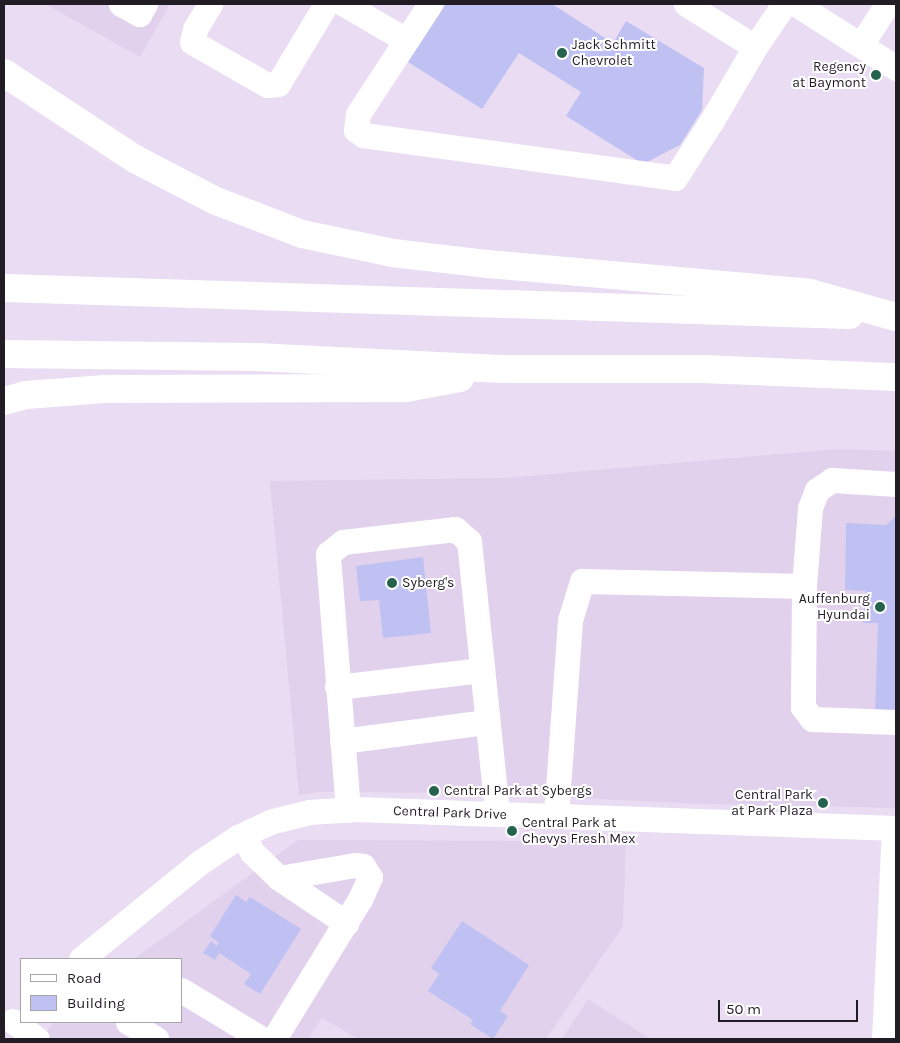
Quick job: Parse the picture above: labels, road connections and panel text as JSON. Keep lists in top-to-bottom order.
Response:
{
  "streets": {
    "street": ["Central Park Drive"]
  },
  "places": [
    "Jack Schmitt Chevrolet",
    "Regency at Baymont",
    "Syberg's",
    "Auffenburg Hyundai",
    "Central Park at Sybergs",
    "Central Park at Park Plaza",
    "Central Park at Chevys Fresh Mex"
  ],
  "legend": ["Road", "Building"],
  "scale_bar": "50 m"
}
